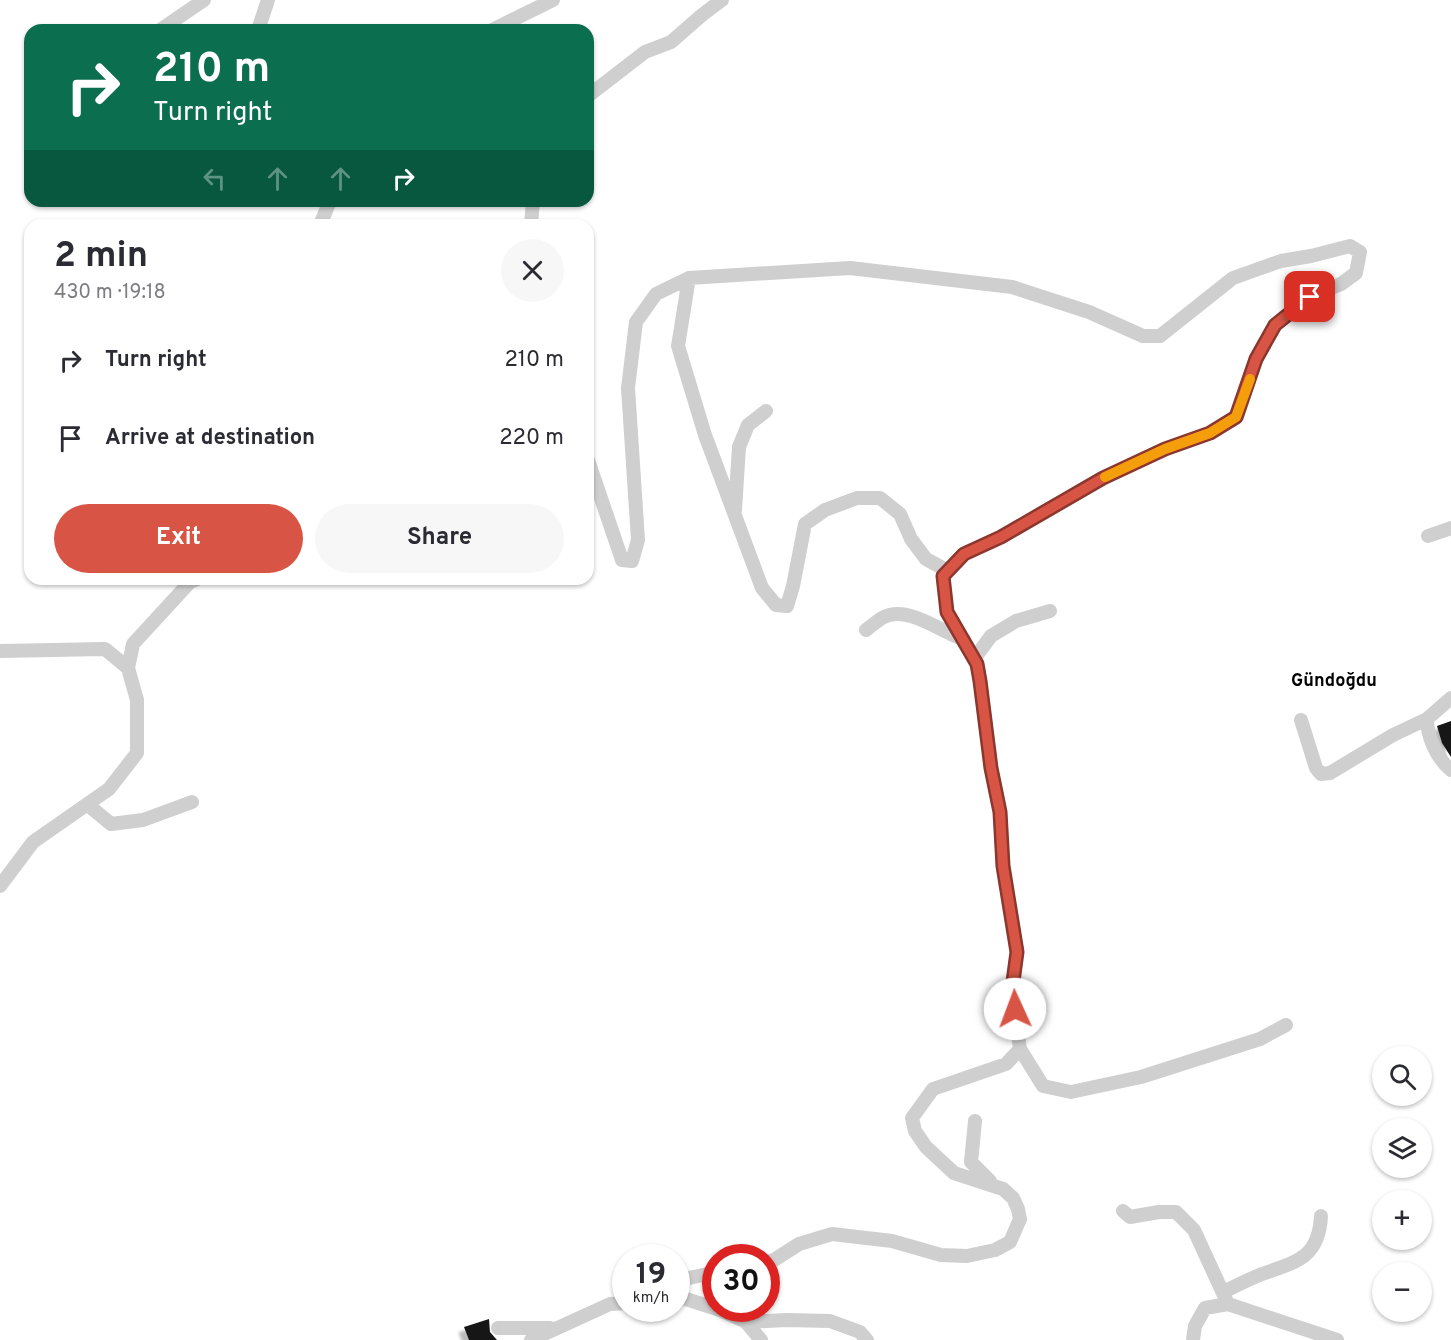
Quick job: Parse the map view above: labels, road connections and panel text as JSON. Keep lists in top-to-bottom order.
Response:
{
  "districts": ["Gündoğdu"],
  "page": {
    "turn": ["210 m", "Turn right"],
    "heading": ["2 min", "430 m · 19:18"],
    "list": [
      {
        "name": "Turn right",
        "value": "210 m"
      },
      {
        "name": "Arrive at destination",
        "value": "220 m"
      }
    ],
    "buttons": ["Exit", "Share"],
    "map_buttons": ["+", "−"],
    "speed": "19 km/h",
    "limit": "30"
  }
}
